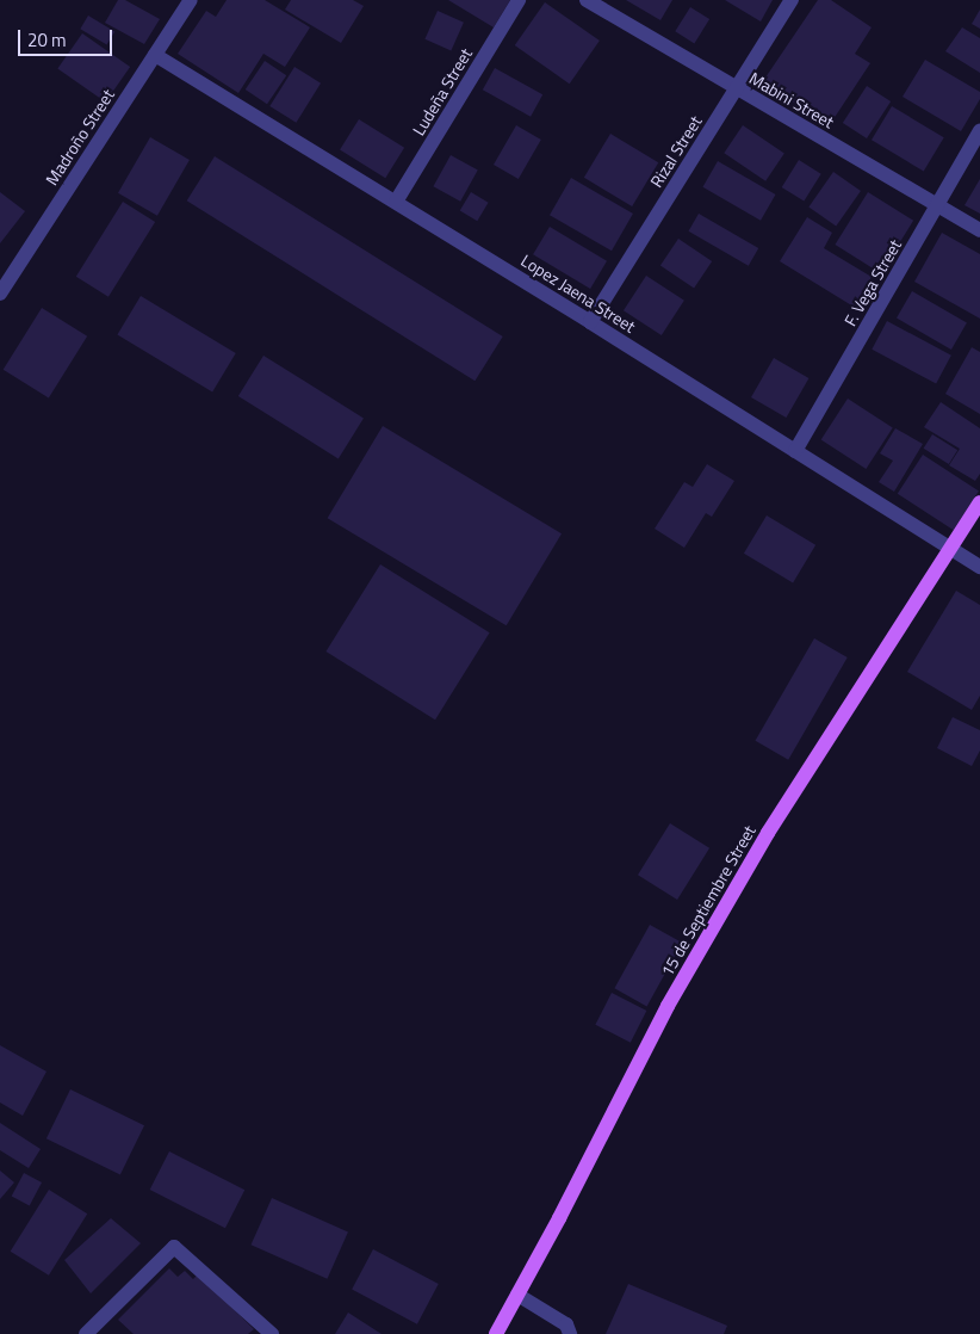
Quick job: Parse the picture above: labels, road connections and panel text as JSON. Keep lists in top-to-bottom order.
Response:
{
  "streets": {
    "main road": ["15 de Septiembre Street"],
    "street": [
      "Ludeña Street",
      "Mabini Street",
      "Madroño Street",
      "Rizal Street",
      "F. Vega Street",
      "Lopez Jaena Street"
    ]
  },
  "crossings": [
    ["Ludeña Street", "Lopez Jaena Street"],
    ["Mabini Street", "Rizal Street"],
    ["Mabini Street", "F. Vega Street"],
    ["Madroño Street", "Lopez Jaena Street"],
    ["Rizal Street", "Lopez Jaena Street"],
    ["F. Vega Street", "Lopez Jaena Street"],
    ["Lopez Jaena Street", "15 de Septiembre Street"]
  ],
  "scale_bar": "20 m"
}
